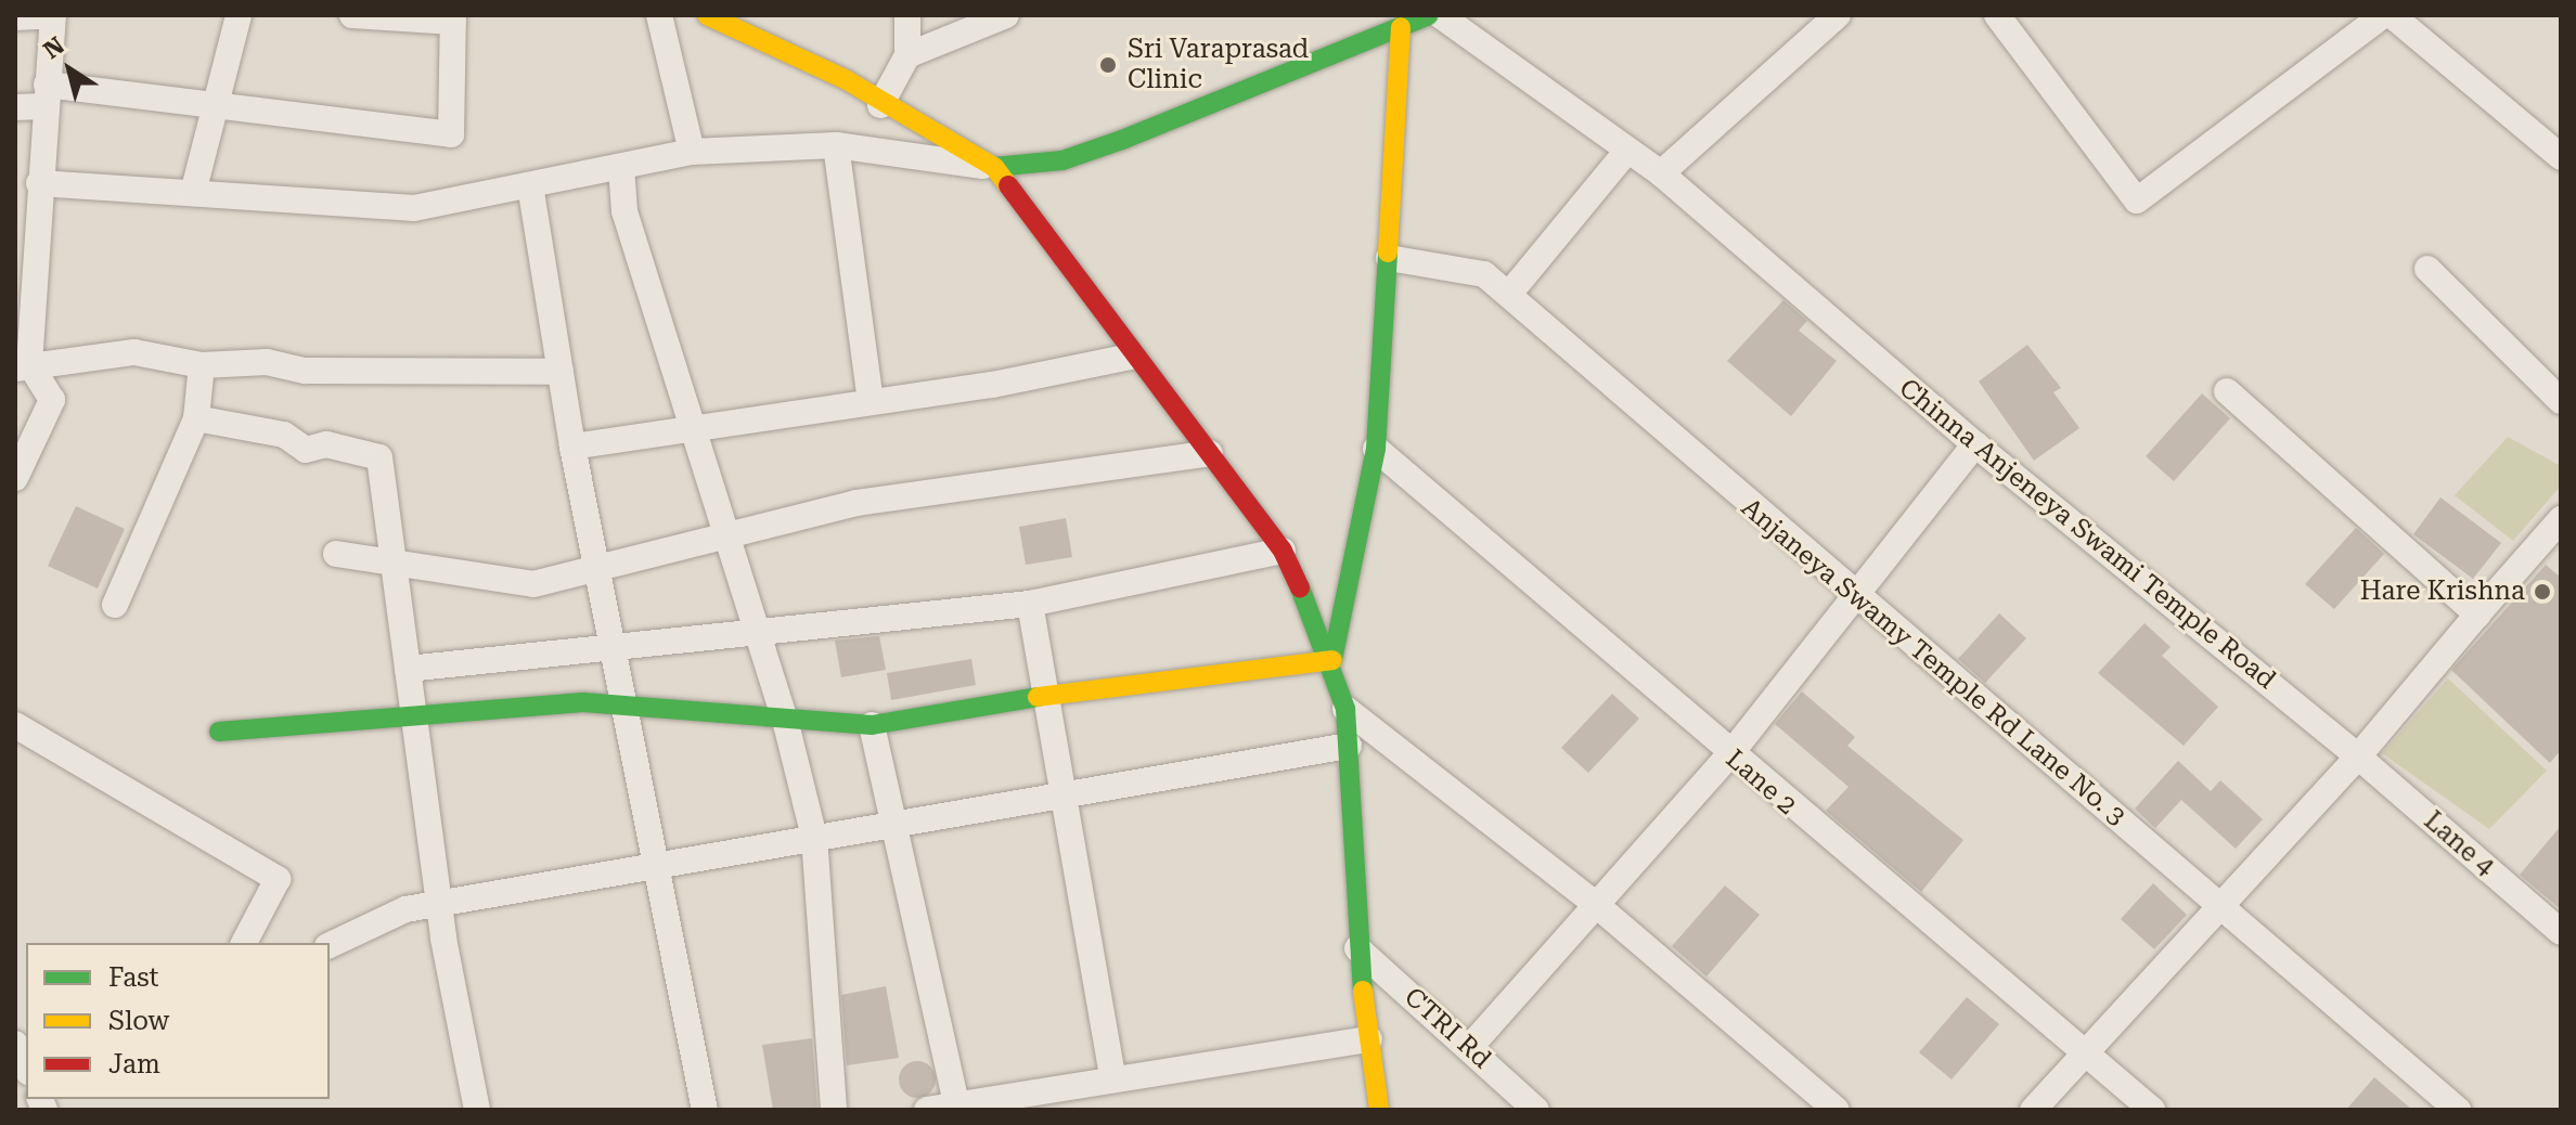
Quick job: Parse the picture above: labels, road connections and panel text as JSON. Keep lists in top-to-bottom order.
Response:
{
  "streets": {
    "street": [
      "Chinna Anjeneya Swami Temple Road",
      "Anjaneya Swamy Temple Rd Lane No. 3",
      "Lane 2",
      "Lane 4",
      "CTRI Rd"
    ]
  },
  "crossings": [
    ["Chinna Anjeneya Swami Temple Road", "Lane 4"]
  ],
  "places": ["Sri Varaprasad Clinic", "Hare Krishna"],
  "legend": ["Fast", "Slow", "Jam"],
  "north": "top left"
}
